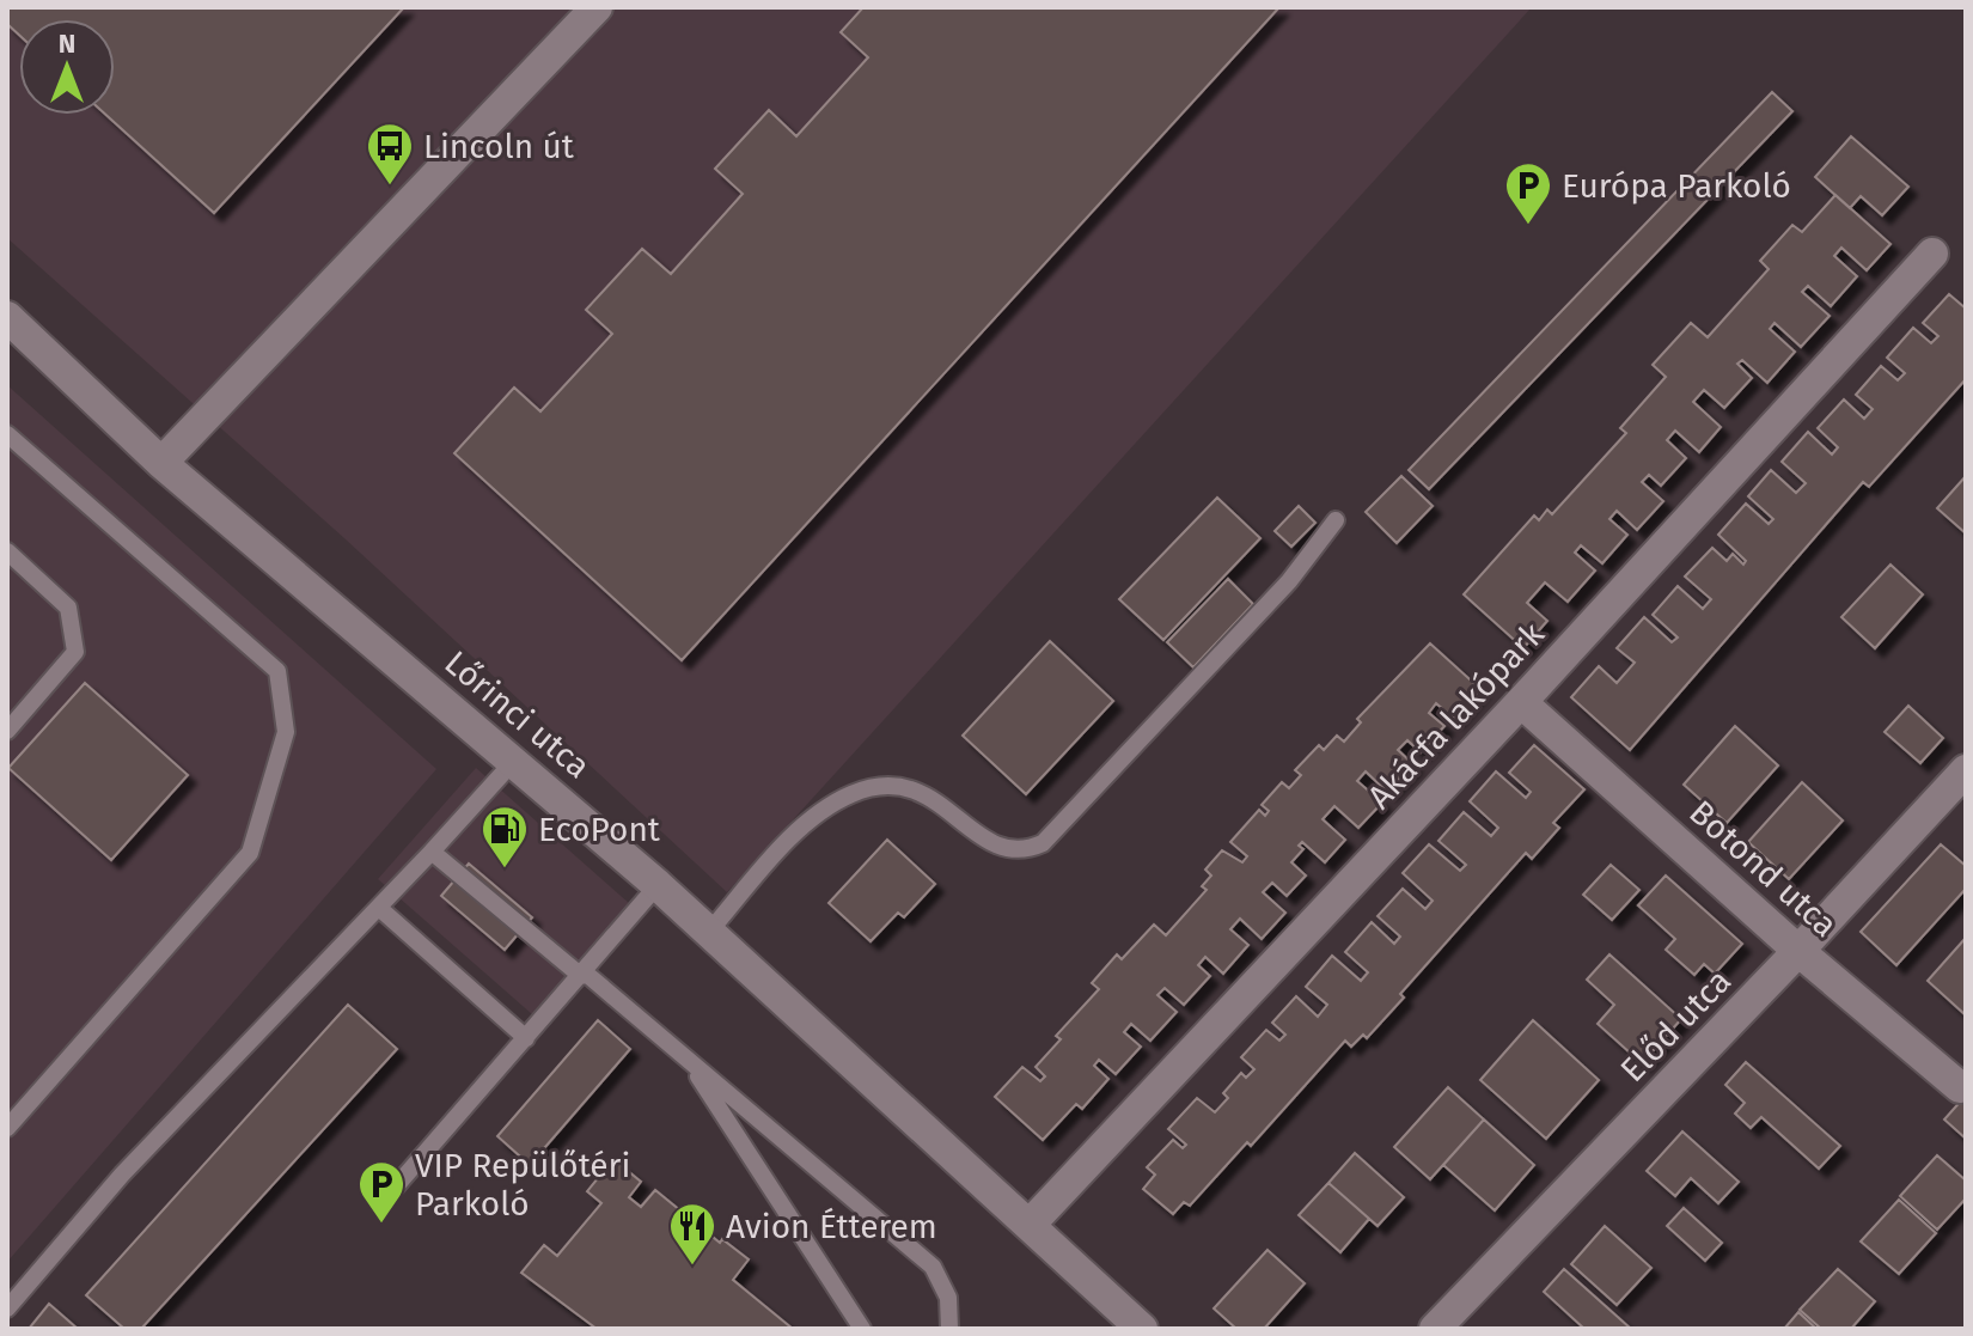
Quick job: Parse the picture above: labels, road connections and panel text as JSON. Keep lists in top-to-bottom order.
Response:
{
  "streets": {
    "street": [
      "Lőrinci utca",
      "Akácfa lakópark",
      "Botond utca",
      "Előd utca"
    ]
  },
  "crossings": [
    ["Lőrinci utca", "Akácfa lakópark"],
    ["Akácfa lakópark", "Botond utca"],
    ["Botond utca", "Előd utca"]
  ],
  "places": {
    "bus stop": ["Lincoln út"],
    "parking": ["Európa Parkoló", "VIP Repülőtéri Parkoló"],
    "fuel station": ["EcoPont"],
    "restaurant": ["Avion Étterem"]
  },
  "north": "top"
}
